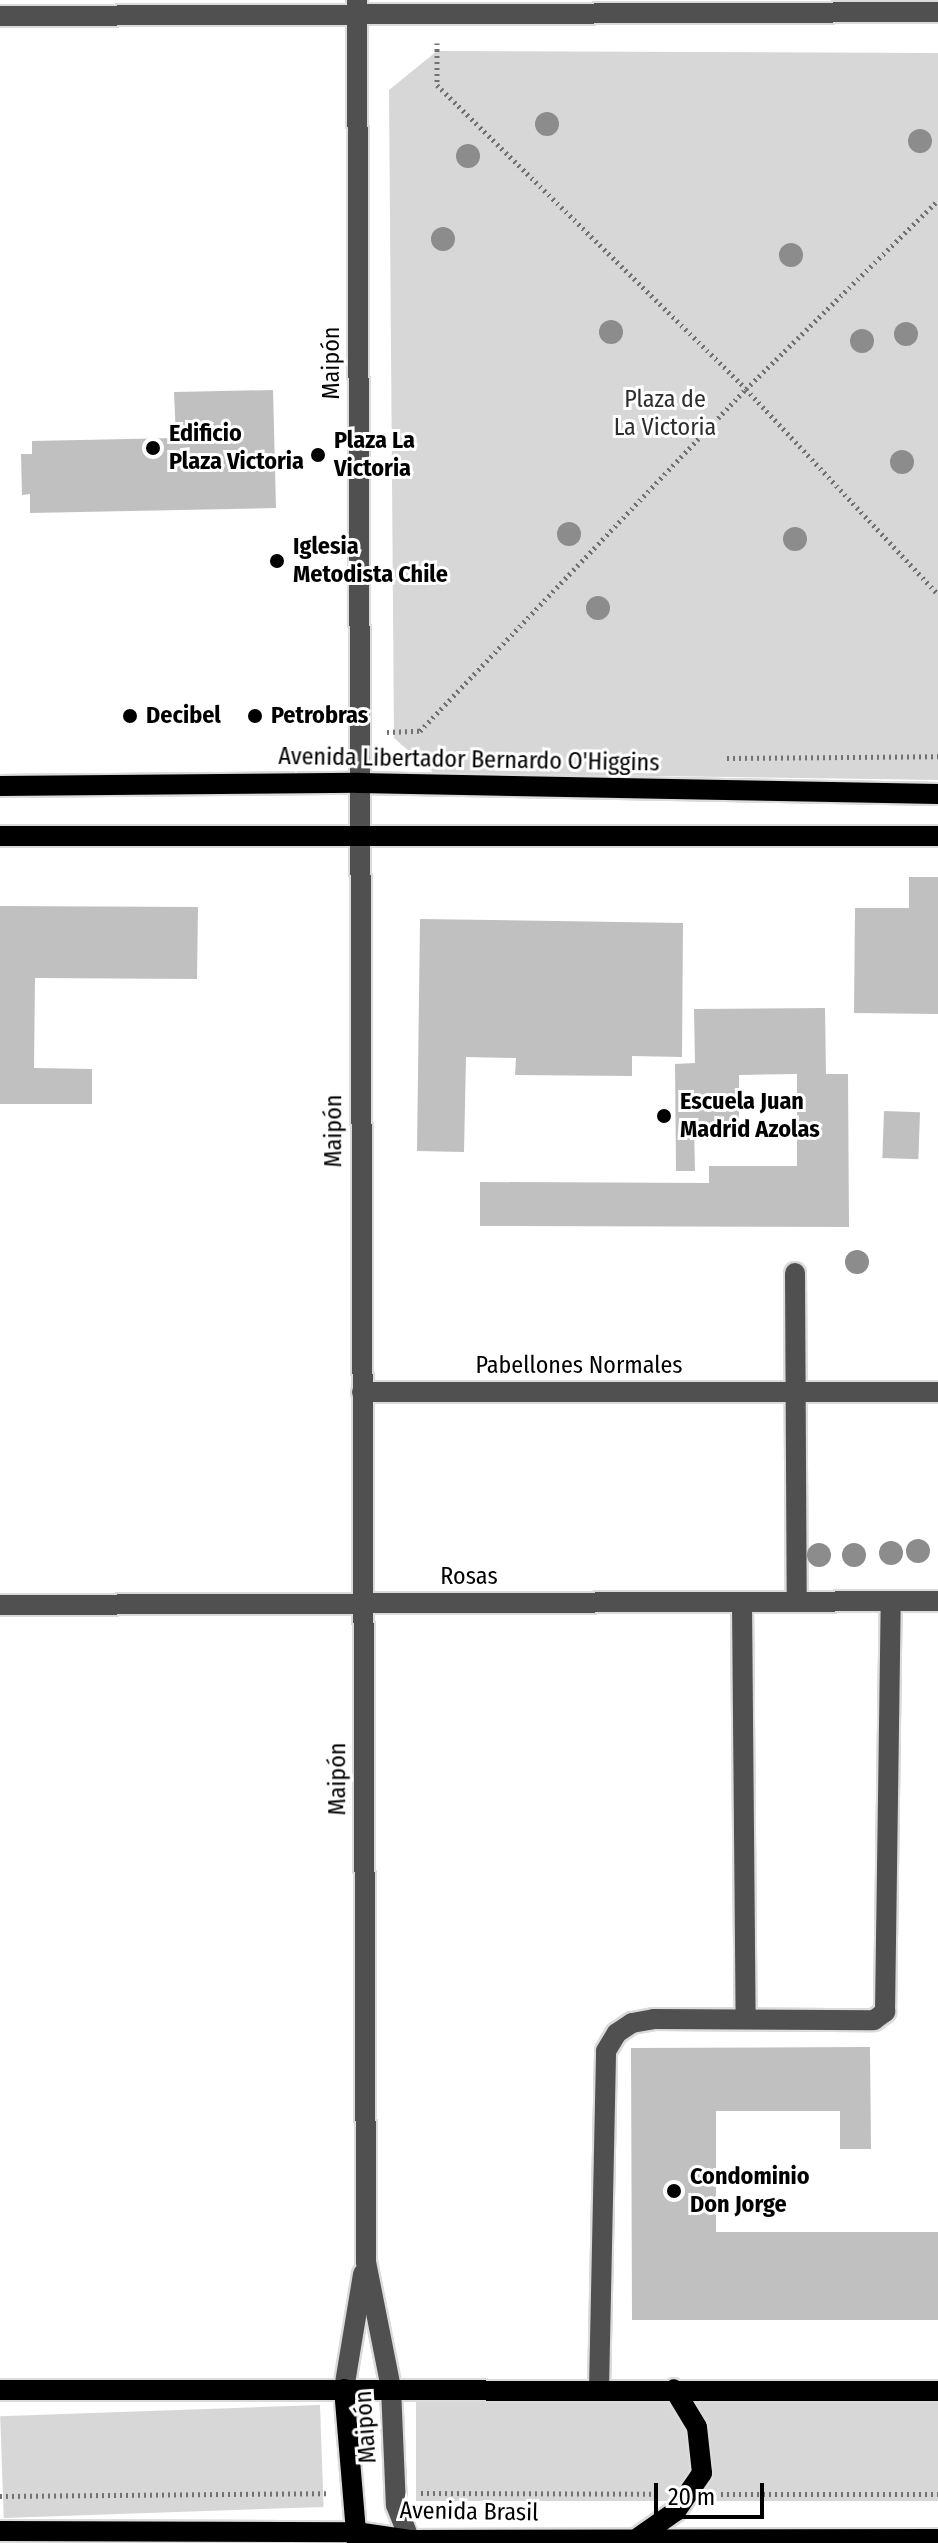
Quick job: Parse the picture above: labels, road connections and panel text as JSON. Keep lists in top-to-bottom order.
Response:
{
  "streets": {
    "main road": ["Maipón", "Avenida Libertador Bernardo O'Higgins", "Avenida Brasil"],
    "street": ["Pabellones Normales", "Rosas"]
  },
  "crossings": [
    ["Maipón", "Avenida Libertador Bernardo O'Higgins"],
    ["Maipón", "Pabellones Normales"],
    ["Maipón", "Rosas"],
    ["Maipón", "Avenida Brasil"]
  ],
  "parks": ["Plaza de La Victoria"],
  "places": [
    "Edificio Plaza Victoria",
    "Plaza La Victoria",
    "Iglesia Metodista Chile",
    "Decibel",
    "Petrobras",
    "Escuela Juan Madrid Azolas",
    "Condominio Don Jorge"
  ],
  "scale_bar": "20 m"
}
